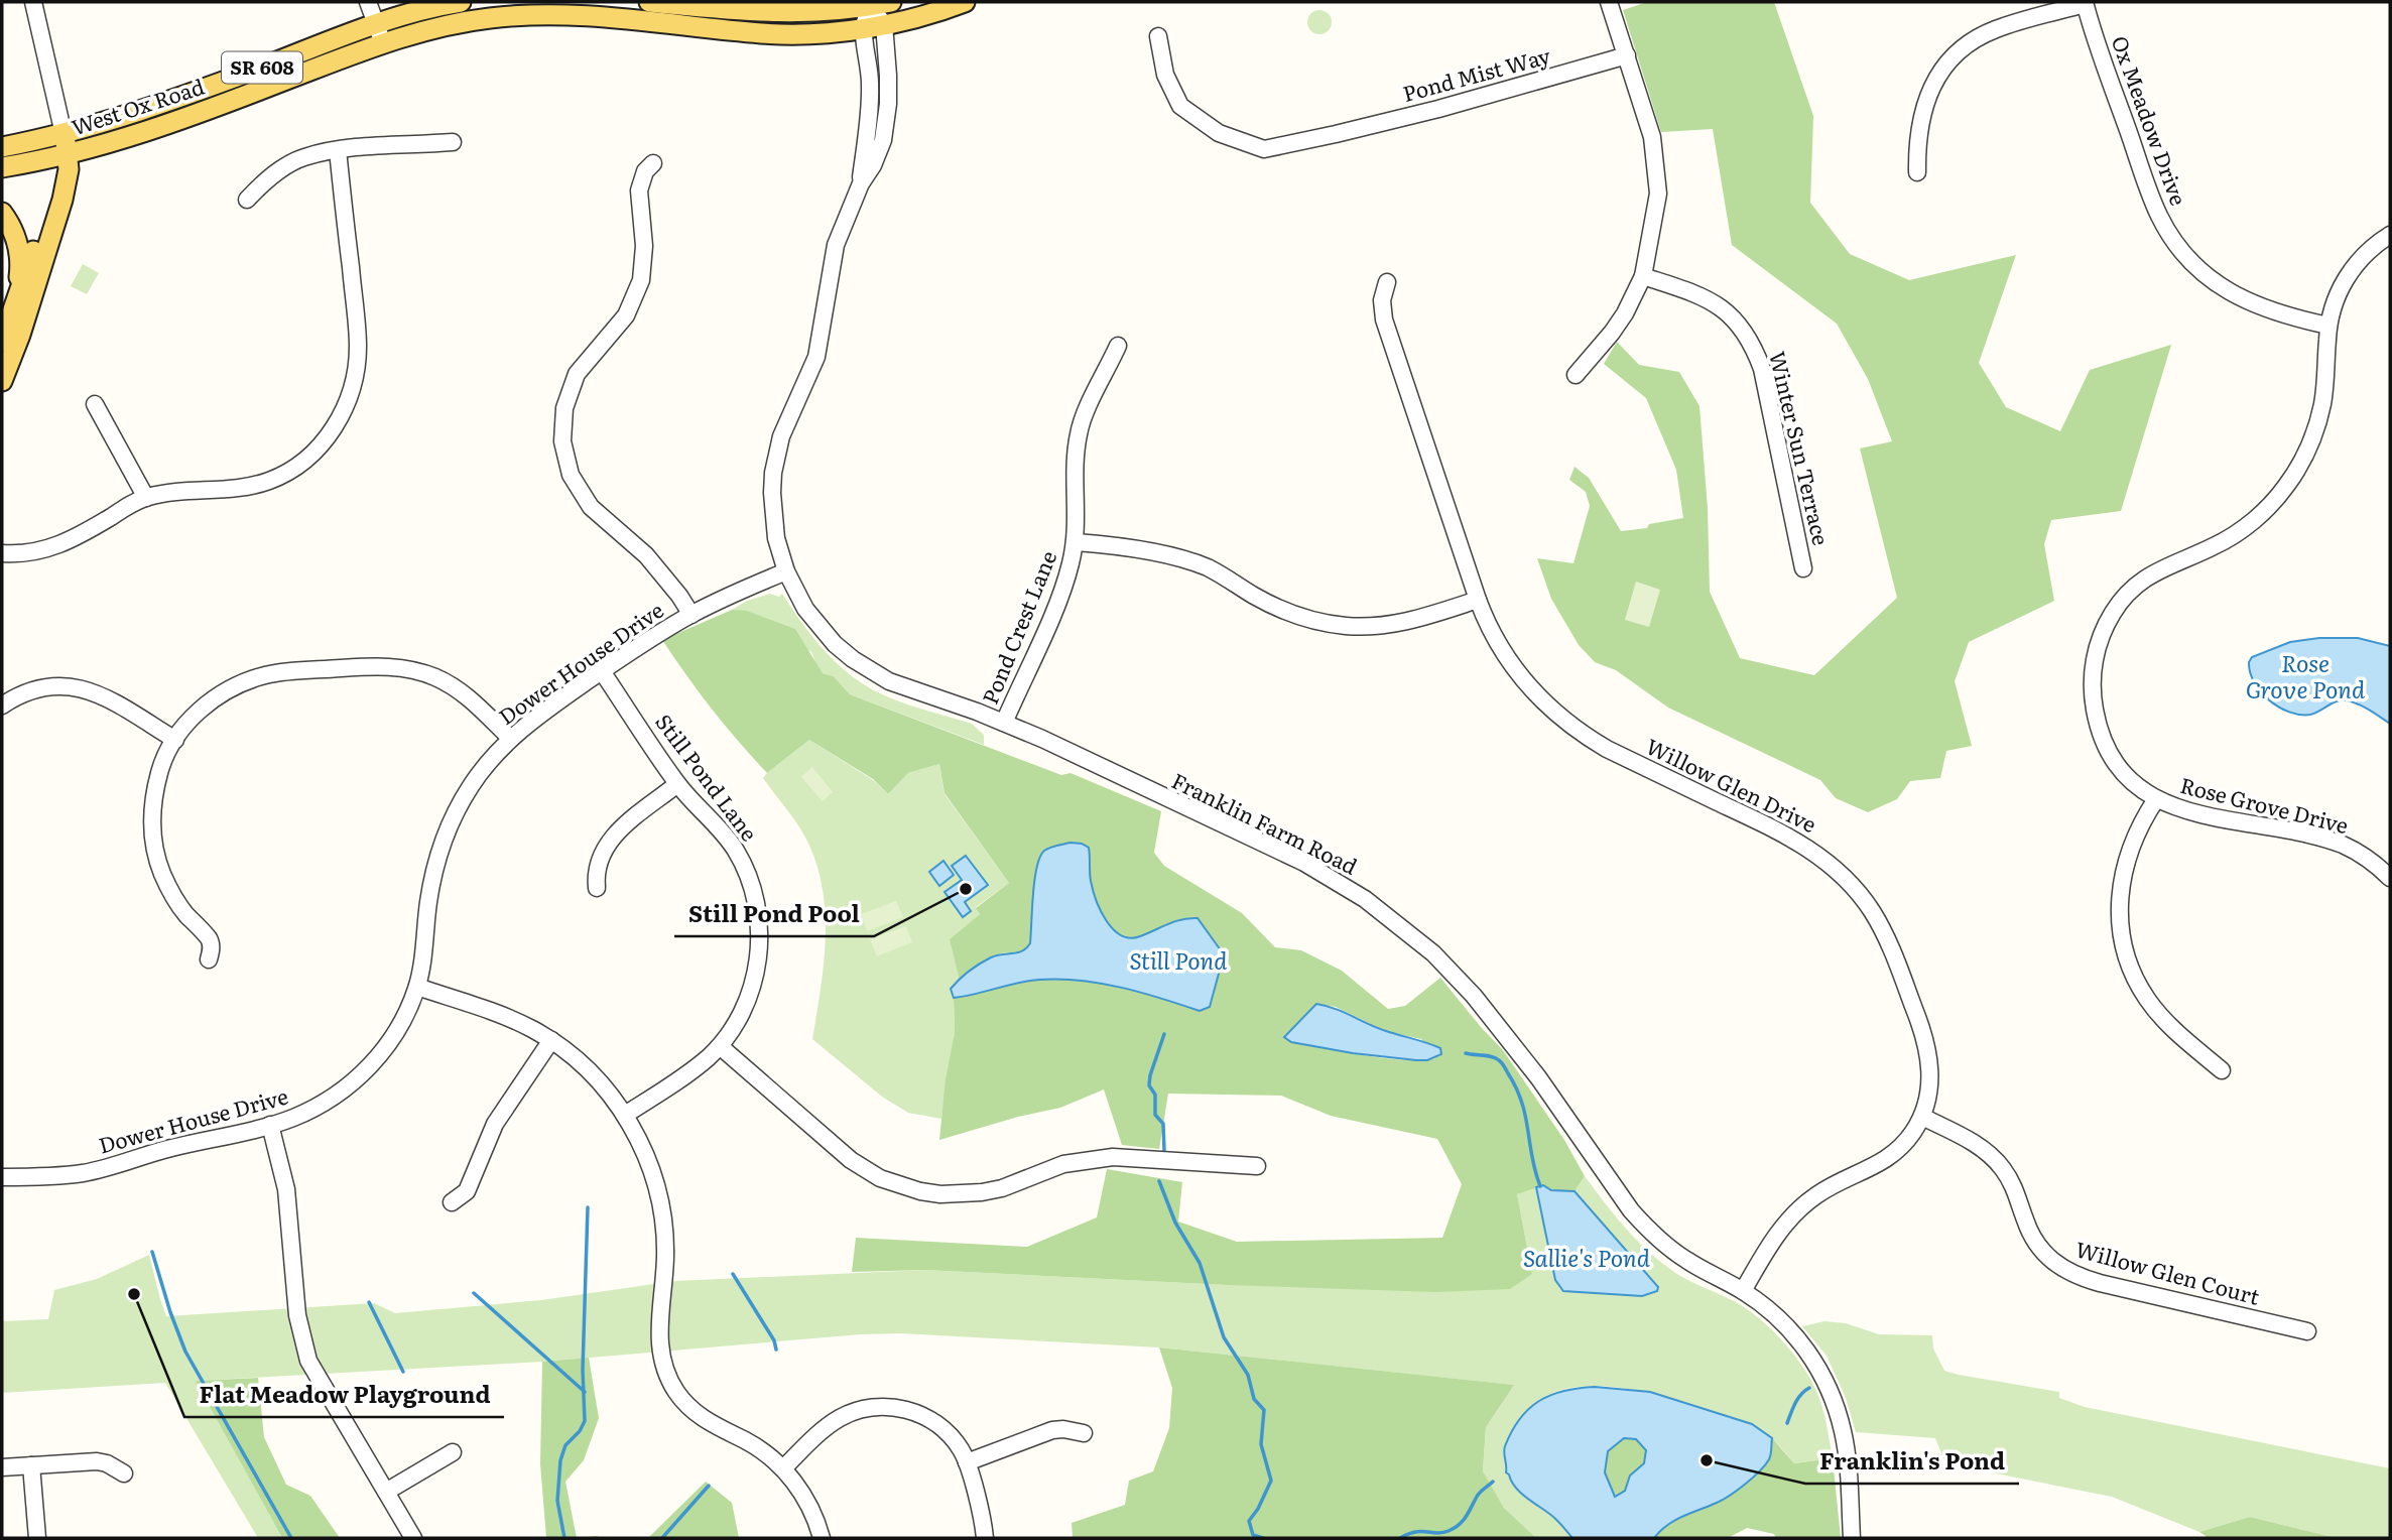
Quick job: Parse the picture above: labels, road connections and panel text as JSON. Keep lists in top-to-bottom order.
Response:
{
  "streets": {
    "main road": ["SR 608", "West Ox Road"],
    "street": [
      "Pond Mist Way",
      "Ox Meadow Drive",
      "Winter Sun Terrace",
      "Pond Crest Lane",
      "Dower House Drive",
      "Still Pond Lane",
      "Willow Glen Drive",
      "Rose Grove Drive",
      "Franklin Farm Road",
      "Willow Glen Court"
    ]
  },
  "crossings": [
    ["West Ox Road", "Franklin Farm Road"],
    ["Ox Meadow Drive", "Rose Grove Drive"],
    ["Pond Crest Lane", "Franklin Farm Road"],
    ["Dower House Drive", "Still Pond Lane"],
    ["Dower House Drive", "Franklin Farm Road"],
    ["Willow Glen Drive", "Franklin Farm Road"],
    ["Willow Glen Drive", "Willow Glen Court"]
  ],
  "water": ["Rose Grove Pond", "Still Pond", "Sallie's Pond"],
  "places": ["Still Pond Pool", "Flat Meadow Playground", "Franklin's Pond"]
}
